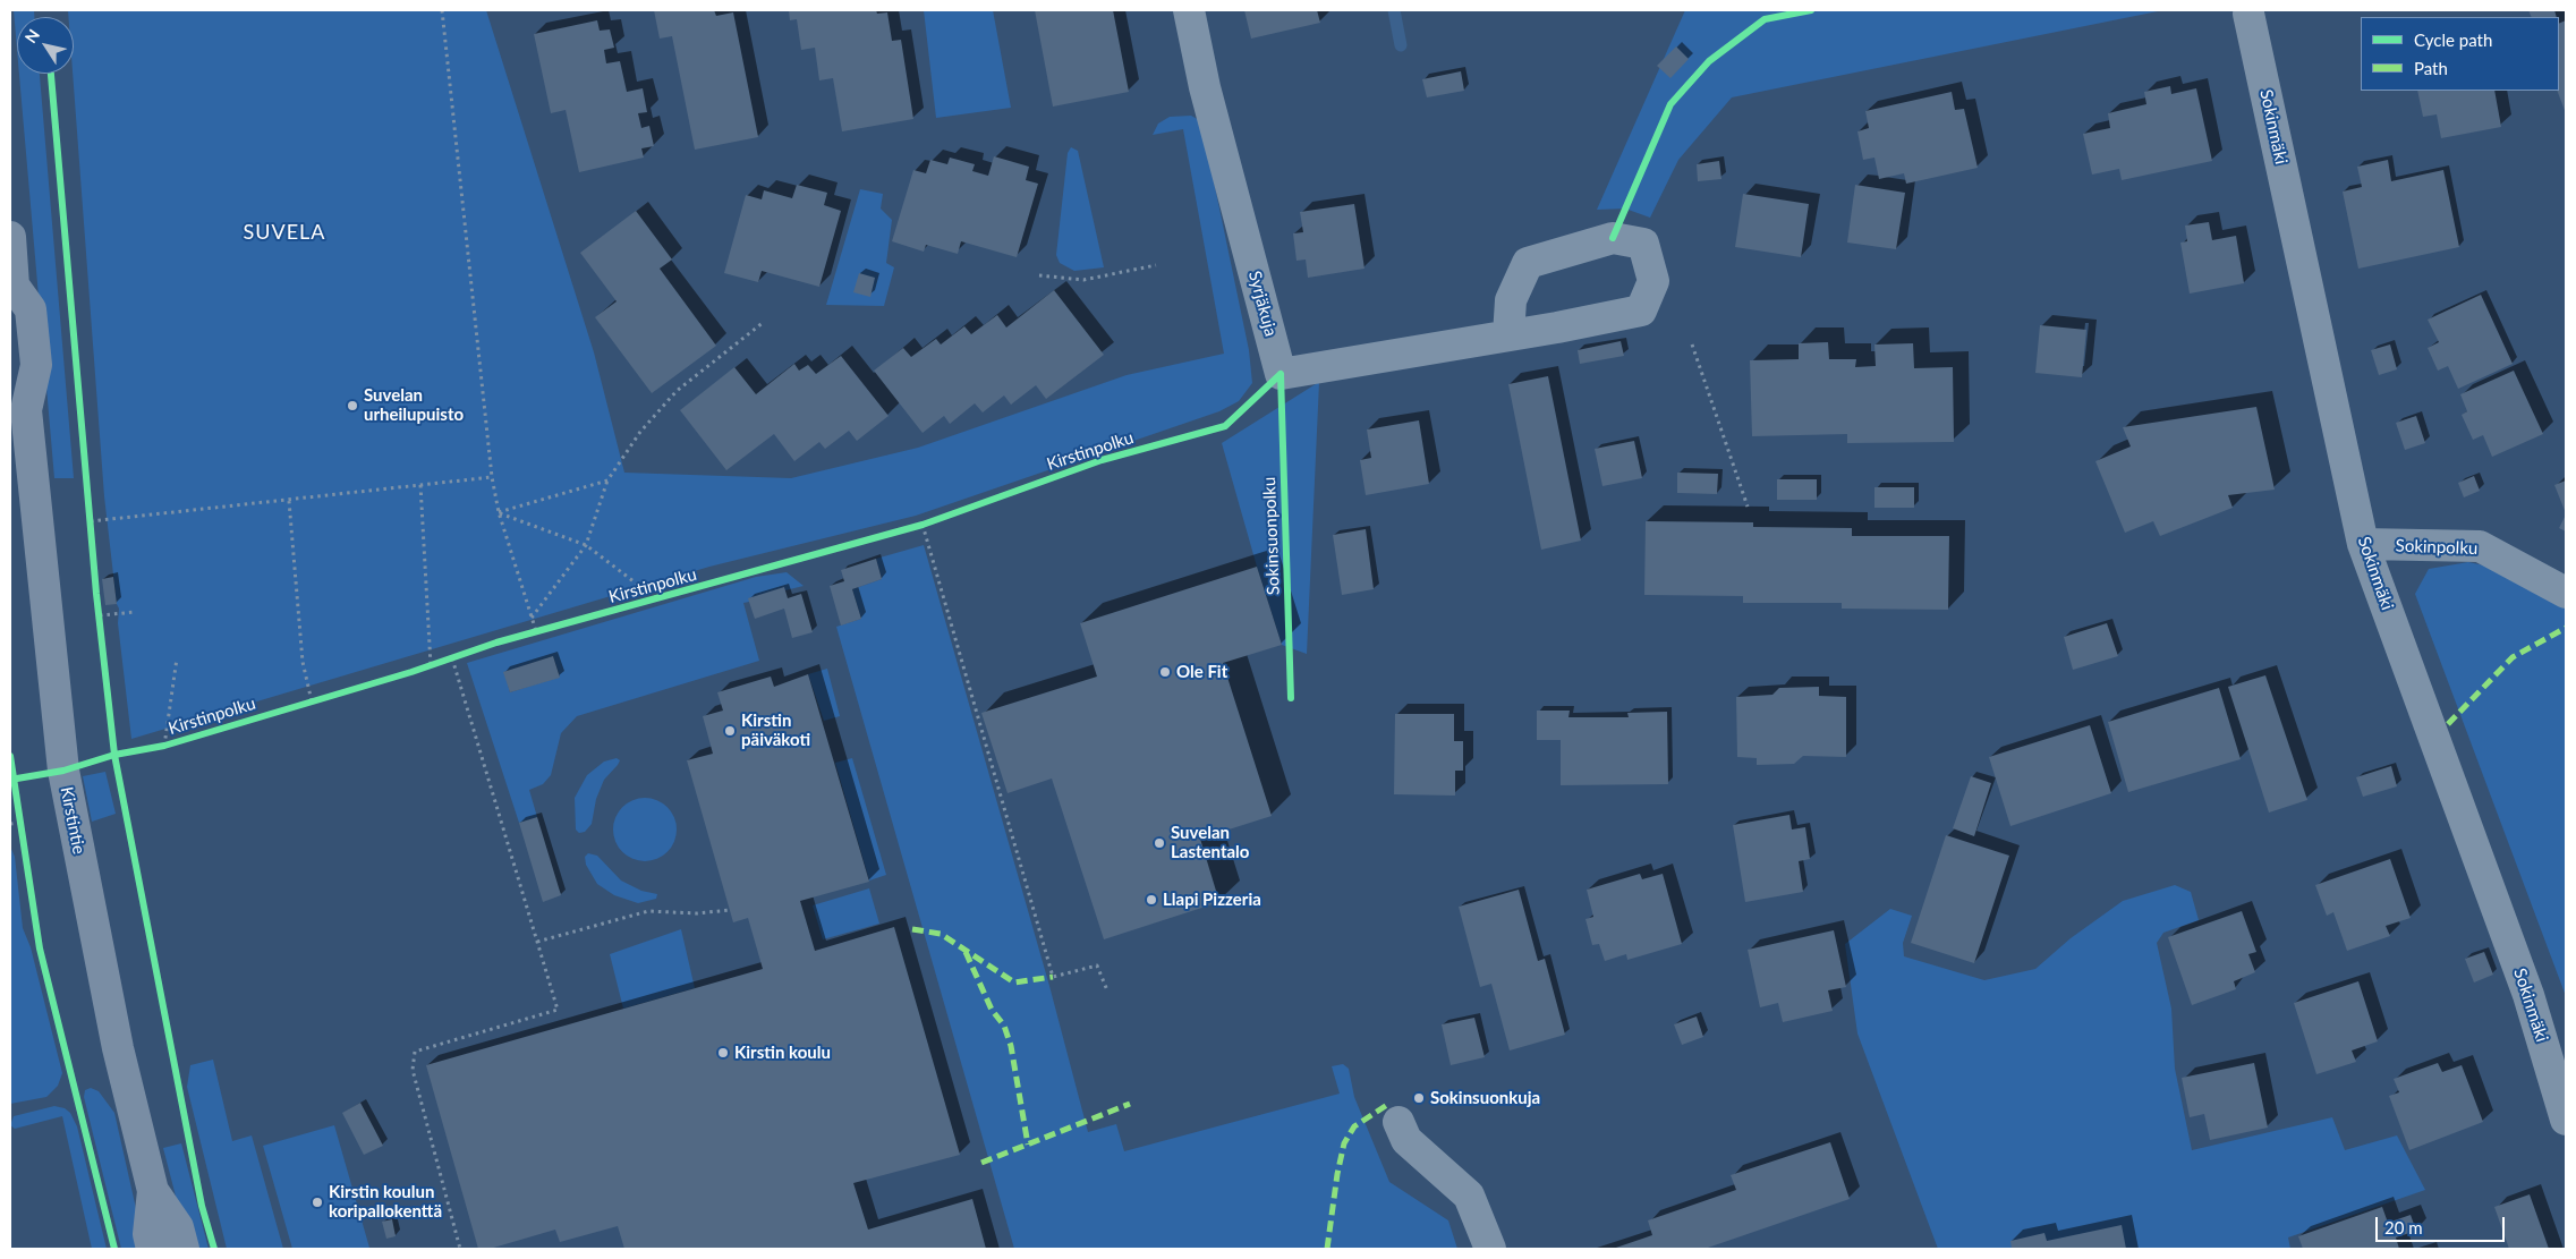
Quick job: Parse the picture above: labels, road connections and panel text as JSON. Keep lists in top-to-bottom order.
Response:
{
  "streets": {
    "street": [
      "Sokinmäki",
      "Syrjäkuja",
      "Sokinpolku",
      "Kirstintie"
    ],
    "cycle path": ["Kirstinpolku", "Sokinsuonpolku"]
  },
  "crossings": [
    ["Sokinmäki", "Sokinpolku"]
  ],
  "districts": ["SUVELA"],
  "places": [
    "Suvelan urheilupuisto",
    "Ole Fit",
    "Kirstin päiväkoti",
    "Suvelan Lastentalo",
    "Llapi Pizzeria",
    "Kirstin koulu",
    "Sokinsuonkuja",
    "Kirstin koulun koripallokenttä"
  ],
  "legend": ["Cycle path", "Path"],
  "scale_bar": "20 m",
  "north": "top left"
}
